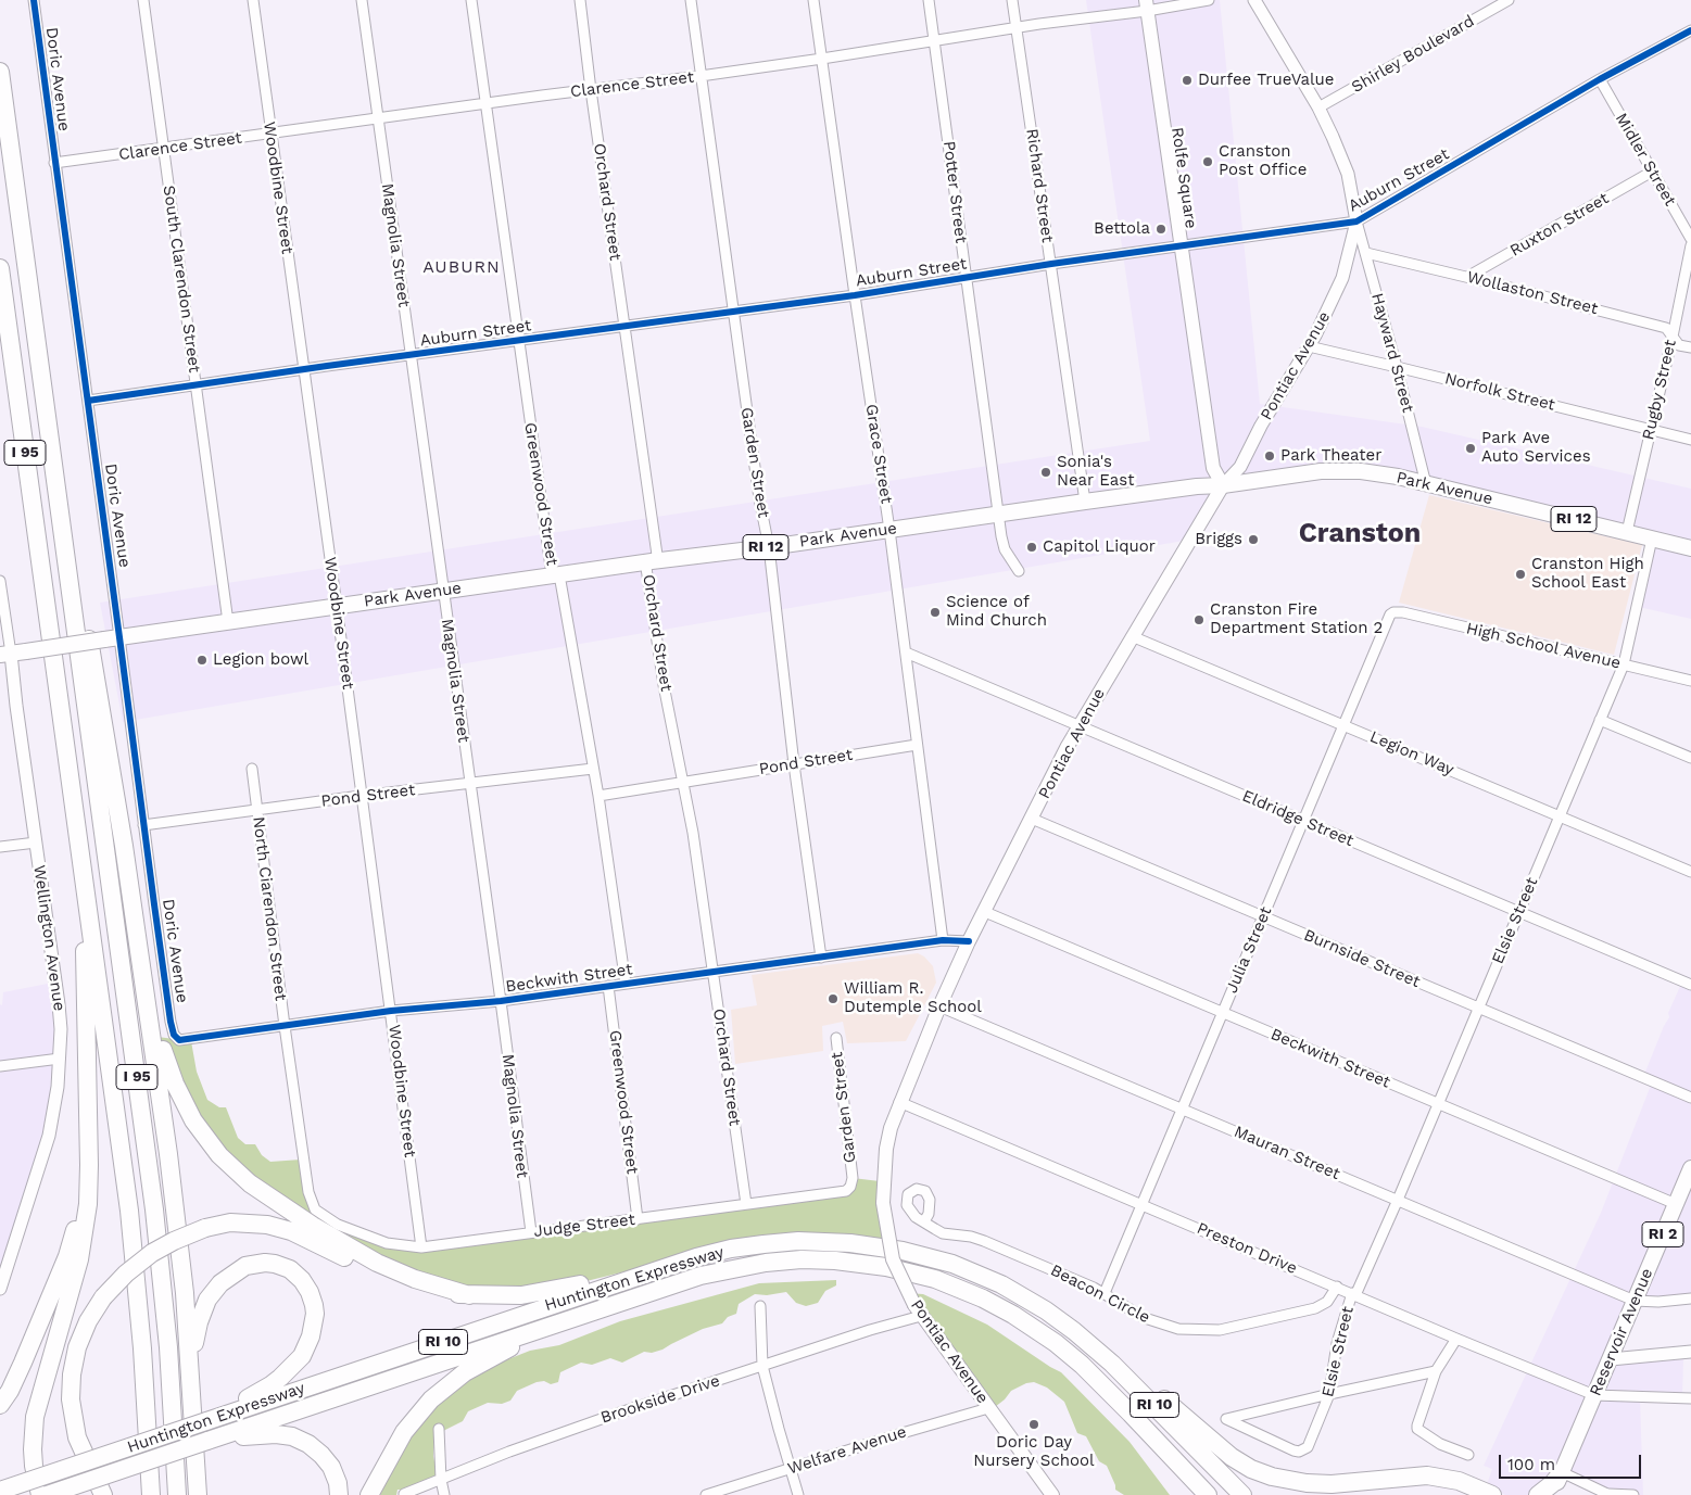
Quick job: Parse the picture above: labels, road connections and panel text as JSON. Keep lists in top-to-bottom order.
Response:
{
  "streets": {
    "highway": ["I 95", "Huntington Expressway", "RI 10"],
    "main road": [
      "Rolfe Square",
      "Pontiac Avenue",
      "Park Avenue",
      "RI 12",
      "RI 2",
      "Reservoir Avenue"
    ],
    "street": [
      "Shirley Boulevard",
      "Doric Avenue",
      "Clarence Street",
      "Midler Street",
      "Auburn Street",
      "Richard Street",
      "Woodbine Street",
      "Potter Street",
      "Orchard Street",
      "Ruxton Street",
      "Magnolia Street",
      "South Clarendon Street",
      "Wollaston Street",
      "Hayward Street",
      "Rugby Street",
      "Norfolk Street",
      "Grace Street",
      "Garden Street",
      "Greenwood Street",
      "High School Avenue",
      "Legion Way",
      "Pond Street",
      "Eldridge Street",
      "North Ciarendon Street",
      "Elsie Street",
      "Wellington Avenue",
      "Julia Street",
      "Burnside Street",
      "Beckwith Street",
      "Mauran Street",
      "Judge Street",
      "Preston Drive",
      "Beacon Circle",
      "Brookside Drive",
      "Welfare Avenue"
    ]
  },
  "crossings": [
    ["Shirley Boulevard", "Pontiac Avenue"],
    ["Doric Avenue", "Clarence Street"],
    ["Doric Avenue", "Auburn Street"],
    ["Doric Avenue", "Park Avenue"],
    ["Doric Avenue", "Pond Street"],
    ["Doric Avenue", "Beckwith Street"],
    ["Clarence Street", "Rolfe Square"],
    ["Clarence Street", "Richard Street"],
    ["Clarence Street", "Woodbine Street"],
    ["Clarence Street", "Potter Street"],
    ["Clarence Street", "Orchard Street"],
    ["Clarence Street", "Magnolia Street"],
    ["Clarence Street", "South Clarendon Street"],
    ["Clarence Street", "Grace Street"],
    ["Clarence Street", "Garden Street"],
    ["Clarence Street", "Greenwood Street"],
    ["Midler Street", "Auburn Street"],
    ["Midler Street", "Ruxton Street"],
    ["Rolfe Square", "Auburn Street"],
    ["Rolfe Square", "Pontiac Avenue"],
    ["Rolfe Square", "Park Avenue"],
    ["Auburn Street", "Richard Street"],
    ["Auburn Street", "Woodbine Street"],
    ["Auburn Street", "Potter Street"],
    ["Auburn Street", "Orchard Street"],
    ["Auburn Street", "Magnolia Street"],
    ["Auburn Street", "South Clarendon Street"],
    ["Auburn Street", "Hayward Street"],
    ["Auburn Street", "Pontiac Avenue"],
    ["Auburn Street", "Grace Street"],
    ["Auburn Street", "Garden Street"],
    ["Auburn Street", "Greenwood Street"],
    ["Richard Street", "Park Avenue"],
    ["Woodbine Street", "Park Avenue"],
    ["Woodbine Street", "Pond Street"],
    ["Woodbine Street", "Beckwith Street"],
    ["Woodbine Street", "Judge Street"],
    ["Potter Street", "Park Avenue"],
    ["Orchard Street", "Park Avenue"],
    ["Orchard Street", "Pond Street"],
    ["Orchard Street", "Beckwith Street"],
    ["Orchard Street", "Judge Street"],
    ["Ruxton Street", "Wollaston Street"],
    ["Magnolia Street", "Park Avenue"],
    ["Magnolia Street", "Pond Street"],
    ["Magnolia Street", "Beckwith Street"],
    ["Magnolia Street", "Judge Street"],
    ["South Clarendon Street", "Park Avenue"],
    ["Wollaston Street", "Hayward Street"],
    ["Wollaston Street", "Rugby Street"],
    ["Hayward Street", "Pontiac Avenue"],
    ["Hayward Street", "Norfolk Street"],
    ["Hayward Street", "Park Avenue"],
    ["Pontiac Avenue", "Norfolk Street"],
    ["Pontiac Avenue", "Park Avenue"],
    ["Pontiac Avenue", "Legion Way"],
    ["Pontiac Avenue", "Eldridge Street"],
    ["Pontiac Avenue", "Burnside Street"],
    ["Pontiac Avenue", "Beckwith Street"],
    ["Pontiac Avenue", "Mauran Street"],
    ["Pontiac Avenue", "Preston Drive"],
    ["Pontiac Avenue", "Brookside Drive"],
    ["Pontiac Avenue", "Welfare Avenue"],
    ["Rugby Street", "Norfolk Street"],
    ["Rugby Street", "Park Avenue"],
    ["Grace Street", "Park Avenue"],
    ["Grace Street", "Pond Street"],
    ["Grace Street", "Eldridge Street"],
    ["Grace Street", "Beckwith Street"],
    ["Garden Street", "Park Avenue"],
    ["Garden Street", "Pond Street"],
    ["Garden Street", "Beckwith Street"],
    ["Garden Street", "Judge Street"],
    ["Park Avenue", "Greenwood Street"],
    ["Park Avenue", "Elsie Street"],
    ["Park Avenue", "Wellington Avenue"],
    ["Greenwood Street", "Pond Street"],
    ["Greenwood Street", "Beckwith Street"],
    ["Greenwood Street", "Judge Street"],
    ["High School Avenue", "Elsie Street"],
    ["High School Avenue", "Julia Street"],
    ["Legion Way", "Elsie Street"],
    ["Legion Way", "Julia Street"],
    ["Pond Street", "North Ciarendon Street"],
    ["Eldridge Street", "Elsie Street"],
    ["Eldridge Street", "Julia Street"],
    ["North Ciarendon Street", "Beckwith Street"],
    ["North Ciarendon Street", "Judge Street"],
    ["Elsie Street", "Burnside Street"],
    ["Elsie Street", "Beckwith Street"],
    ["Elsie Street", "Mauran Street"],
    ["Elsie Street", "Preston Drive"],
    ["Julia Street", "Burnside Street"],
    ["Julia Street", "Beckwith Street"],
    ["Julia Street", "Mauran Street"],
    ["Julia Street", "Preston Drive"],
    ["Julia Street", "Beacon Circle"],
    ["Beckwith Street", "Reservoir Avenue"],
    ["Mauran Street", "Reservoir Avenue"],
    ["Preston Drive", "Beacon Circle"],
    ["Preston Drive", "Reservoir Avenue"]
  ],
  "districts": ["AUBURN", "Cranston"],
  "places": [
    "Durfee TrueValue",
    "Cranston Post Office",
    "Bettola",
    "Park Ave Auto Services",
    "Park Theater",
    "Sonia's Near East",
    "Briggs",
    "Capitol Liquor",
    "Cranston High School East",
    "Science of Mind Church",
    "Cranston Fire Department Station 2",
    "Legion bowl",
    "William R. Dutemple School",
    "Doric Day Nursery School"
  ],
  "scale_bar": "100 m"
}
